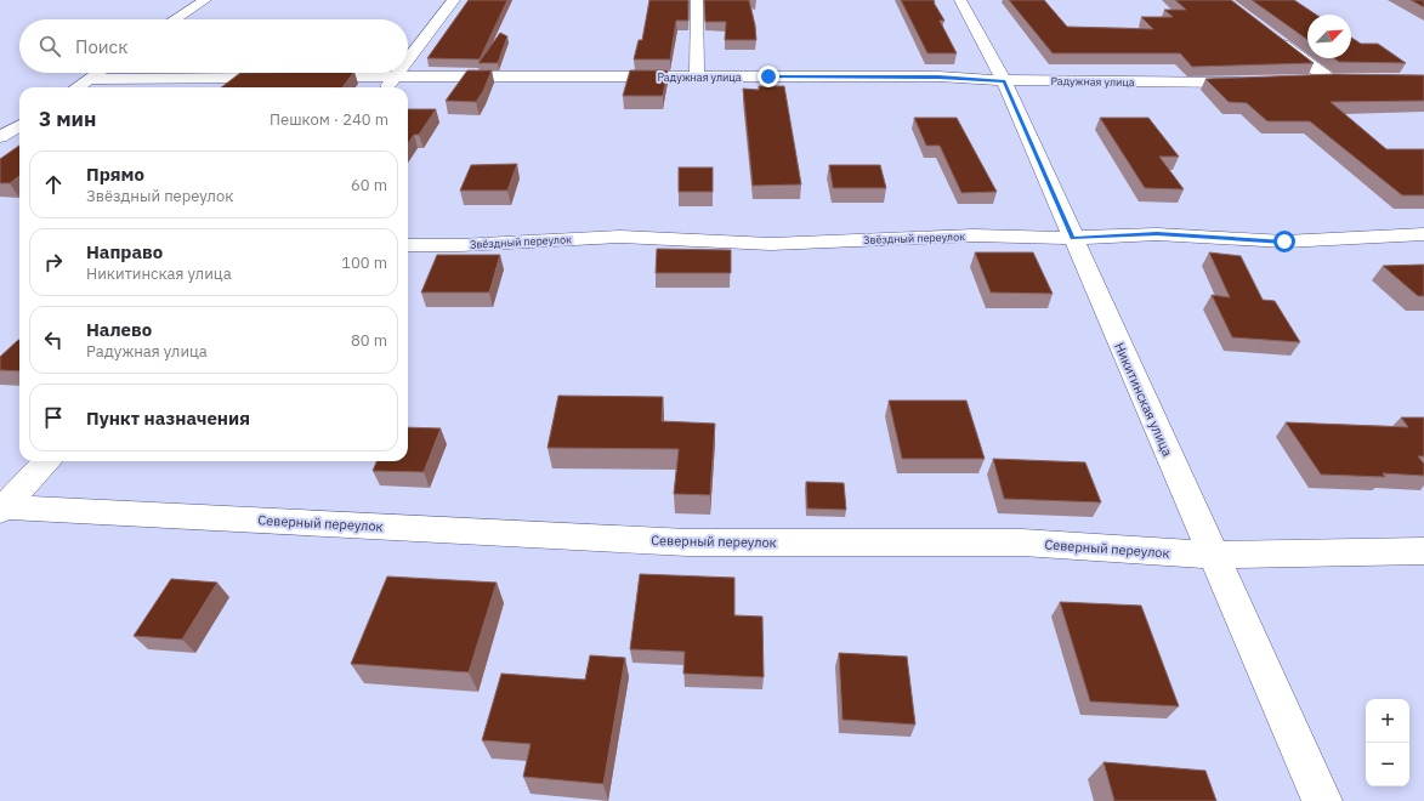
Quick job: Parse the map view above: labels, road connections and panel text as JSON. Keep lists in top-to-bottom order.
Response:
{
  "streets": {
    "street": [
      "Радужная улица",
      "Звёздный переулок",
      "Никитинская улица",
      "Северный переулок"
    ]
  },
  "crossings": [
    ["Радужная улица", "Никитинская улица"],
    ["Звёздный переулок", "Никитинская улица"],
    ["Никитинская улица", "Северный переулок"]
  ],
  "north": "top right",
  "page": {
    "search": "Поиск",
    "heading": ["3 мин", "Пешком · 240 m"],
    "list": [
      ["Прямо", "Звёздный переулок", "60 m"],
      ["Направо", "Никитинская улица", "100 m"],
      ["Налево", "Радужная улица", "80 m"],
      "Пункт назначения"
    ],
    "map_buttons": ["+", "−"]
  }
}
